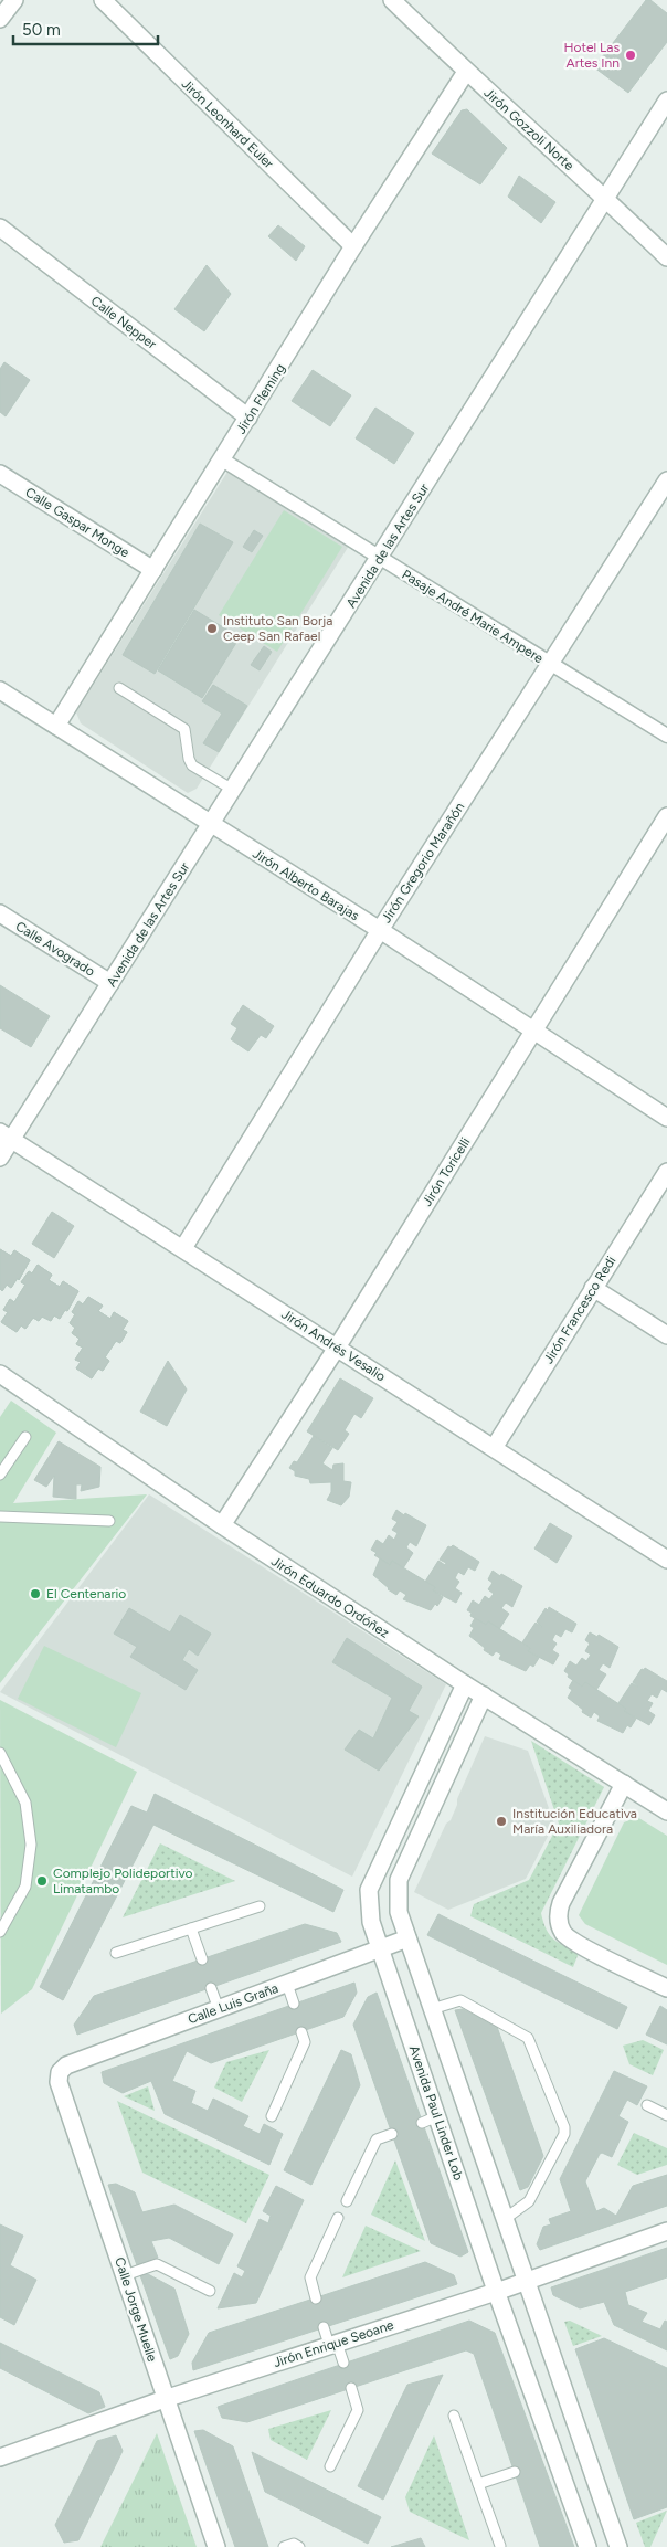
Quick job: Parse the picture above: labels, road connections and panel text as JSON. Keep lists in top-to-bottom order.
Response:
{
  "streets": {
    "street": [
      "Jirón Leonhard Euler",
      "Jirón Gozzoli Norte",
      "Calle Nepper",
      "Jirón Fleming",
      "Calle Gaspar Monge",
      "Avenida de las Artes Sur",
      "Pasaje André Marie Ampere",
      "Jirón Gregorio Marañón",
      "Jirón Alberto Barajas",
      "Calle Avogrado",
      "Jirón Toricelli",
      "Jirón Francesco Redi",
      "Jirón Andrés Vesalio",
      "Jirón Eduardo Ordóñez",
      "Calle Luis Graña",
      "Avenida Paul Linder Lob",
      "Calle Jorge Muelle",
      "Jirón Enrique Seoane"
    ]
  },
  "crossings": [
    ["Jirón Leonhard Euler", "Jirón Fleming"],
    ["Jirón Gozzoli Norte", "Jirón Fleming"],
    ["Jirón Gozzoli Norte", "Avenida de las Artes Sur"],
    ["Calle Nepper", "Jirón Fleming"],
    ["Jirón Fleming", "Calle Gaspar Monge"],
    ["Jirón Fleming", "Pasaje André Marie Ampere"],
    ["Jirón Fleming", "Jirón Alberto Barajas"],
    ["Avenida de las Artes Sur", "Pasaje André Marie Ampere"],
    ["Avenida de las Artes Sur", "Jirón Alberto Barajas"],
    ["Avenida de las Artes Sur", "Calle Avogrado"],
    ["Avenida de las Artes Sur", "Jirón Andrés Vesalio"],
    ["Pasaje André Marie Ampere", "Jirón Gregorio Marañón"],
    ["Jirón Gregorio Marañón", "Jirón Alberto Barajas"],
    ["Jirón Gregorio Marañón", "Jirón Andrés Vesalio"],
    ["Jirón Alberto Barajas", "Jirón Toricelli"],
    ["Jirón Toricelli", "Jirón Andrés Vesalio"],
    ["Jirón Toricelli", "Jirón Eduardo Ordóñez"],
    ["Jirón Francesco Redi", "Jirón Andrés Vesalio"],
    ["Jirón Eduardo Ordóñez", "Avenida Paul Linder Lob"],
    ["Calle Luis Graña", "Avenida Paul Linder Lob"],
    ["Calle Luis Graña", "Calle Jorge Muelle"],
    ["Avenida Paul Linder Lob", "Jirón Enrique Seoane"],
    ["Calle Jorge Muelle", "Jirón Enrique Seoane"]
  ],
  "places": [
    "Hotel Las Artes Inn",
    "Instituto San Borja Ceep San Rafael",
    "El Centenario",
    "Institución Educativa María Auxiliadora",
    "Complejo Polideportivo Limatambo"
  ],
  "scale_bar": "50 m"
}
